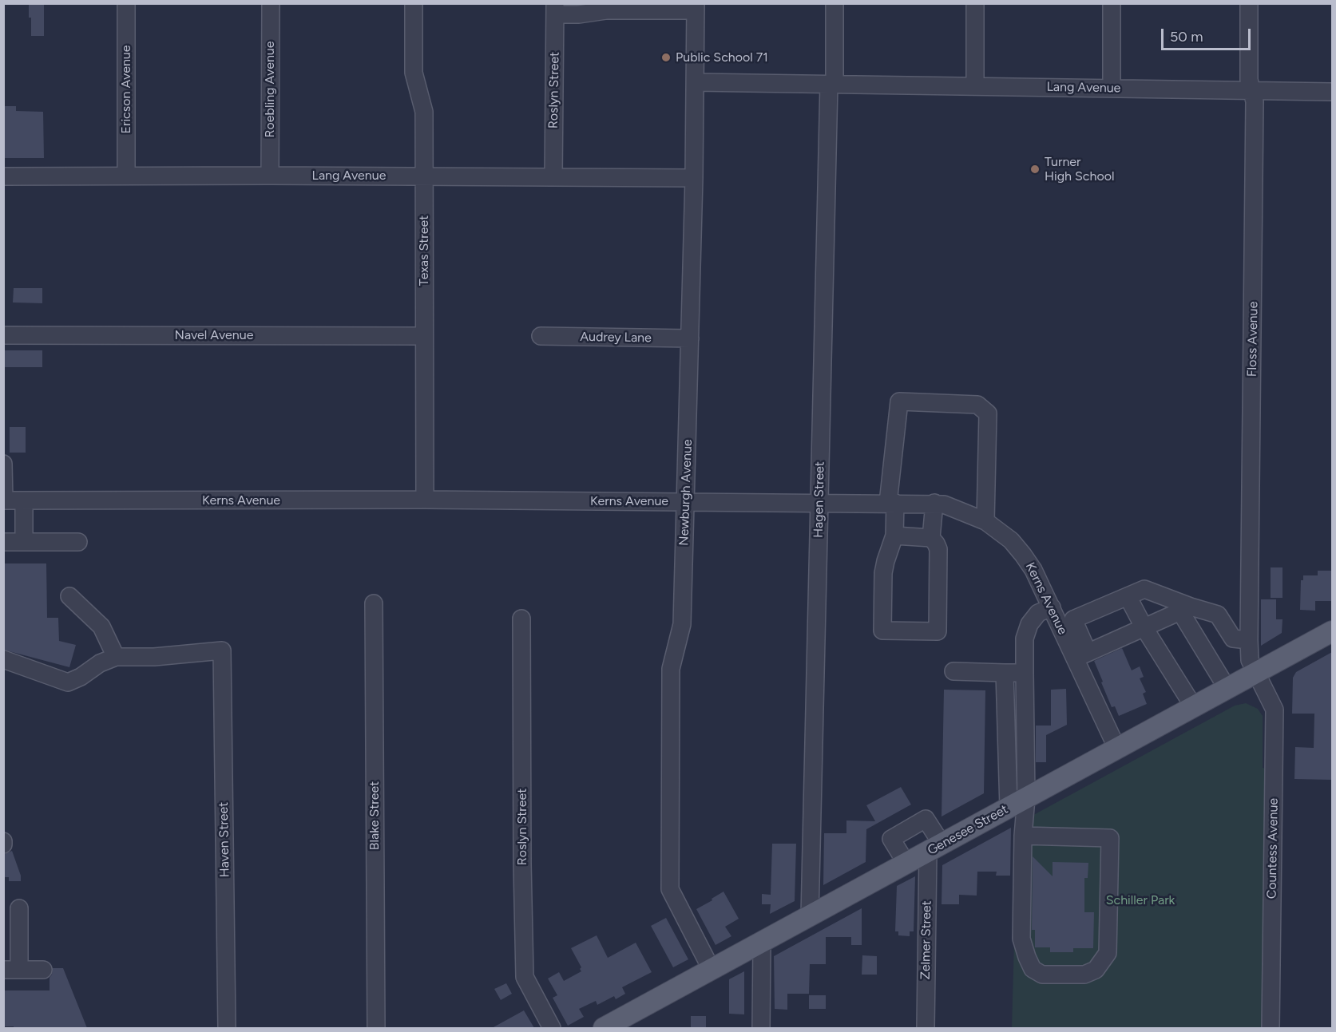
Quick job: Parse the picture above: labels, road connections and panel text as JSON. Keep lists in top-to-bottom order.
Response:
{
  "streets": {
    "main road": ["Genesee Street"],
    "street": [
      "Lang Avenue",
      "Ericson Avenue",
      "Roebling Avenue",
      "Roslyn Street",
      "Texas Street",
      "Navel Avenue",
      "Audrey Lane",
      "Floss Avenue",
      "Newburgh Avenue",
      "Hagen Street",
      "Kerns Avenue",
      "Blake Street",
      "Haven Street",
      "Countess Avenue",
      "Zelmer Street"
    ]
  },
  "crossings": [
    ["Lang Avenue", "Ericson Avenue"],
    ["Lang Avenue", "Roebling Avenue"],
    ["Lang Avenue", "Roslyn Street"],
    ["Lang Avenue", "Texas Street"],
    ["Lang Avenue", "Floss Avenue"],
    ["Lang Avenue", "Newburgh Avenue"],
    ["Lang Avenue", "Hagen Street"],
    ["Texas Street", "Navel Avenue"],
    ["Texas Street", "Kerns Avenue"],
    ["Audrey Lane", "Newburgh Avenue"],
    ["Floss Avenue", "Genesee Street"],
    ["Floss Avenue", "Countess Avenue"],
    ["Newburgh Avenue", "Kerns Avenue"],
    ["Newburgh Avenue", "Genesee Street"],
    ["Hagen Street", "Kerns Avenue"],
    ["Hagen Street", "Genesee Street"],
    ["Kerns Avenue", "Genesee Street"],
    ["Genesee Street", "Countess Avenue"],
    ["Genesee Street", "Zelmer Street"]
  ],
  "parks": ["Schiller Park"],
  "places": ["Public School 71", "Turner High School"],
  "scale_bar": "50 m"
}
